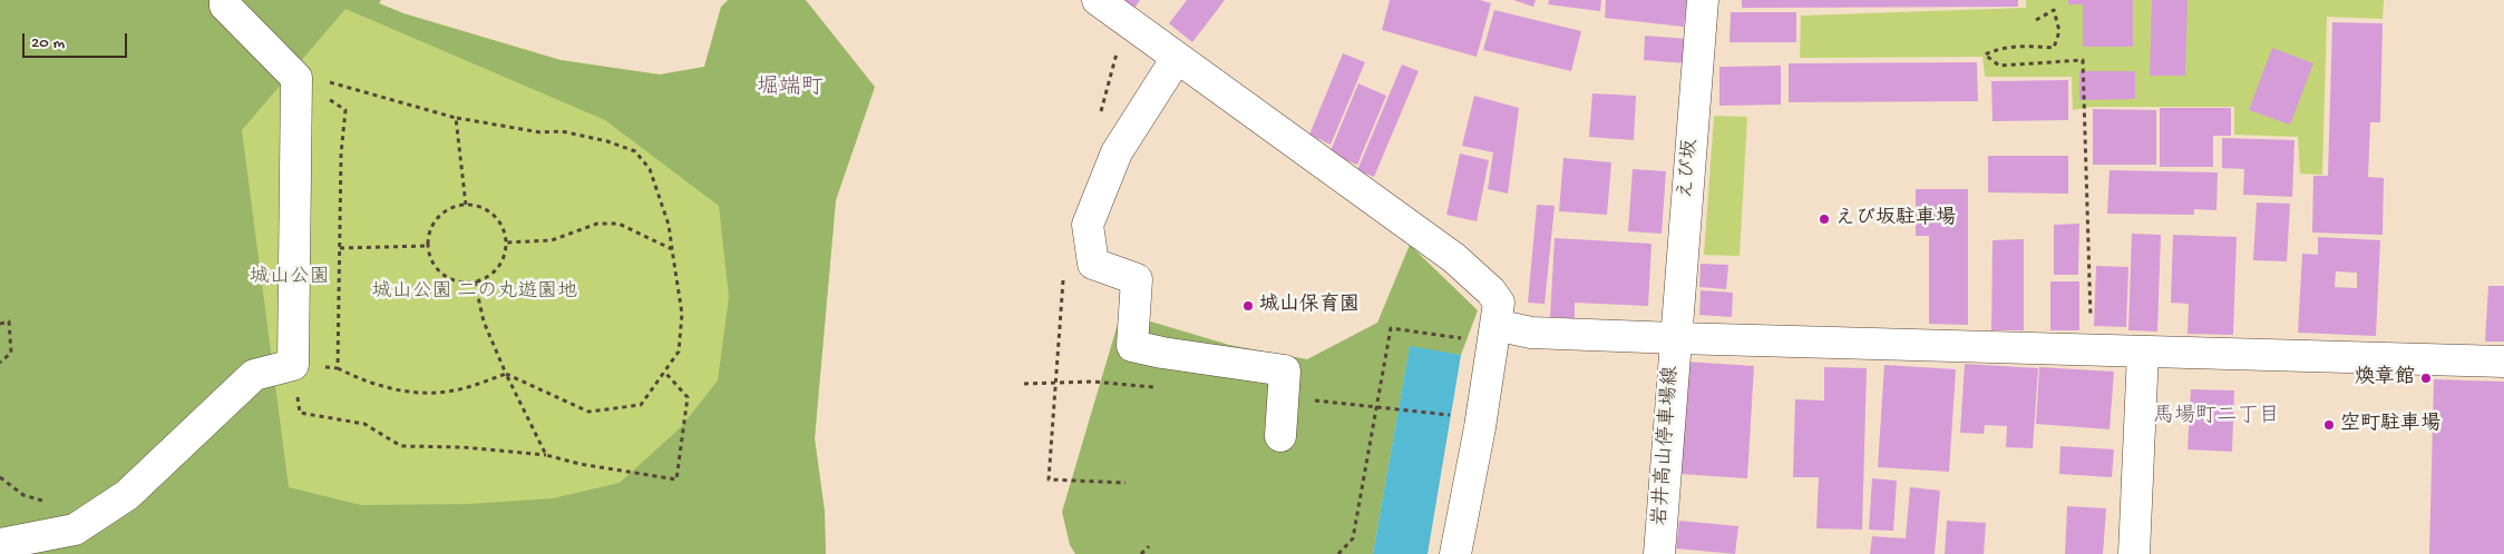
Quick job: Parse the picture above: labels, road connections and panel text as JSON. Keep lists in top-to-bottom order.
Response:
{
  "streets": {
    "street": ["えび坂", "岩井高山停車場線"]
  },
  "crossings": [
    ["えび坂", "岩井高山停車場線"]
  ],
  "districts": ["堀端町", "馬場町二丁目"],
  "parks": ["城山公園", "城山公園 二の丸遊園地"],
  "places": [
    "えび坂駐車場",
    "城山保育園",
    "煥章館",
    "空町駐車場"
  ],
  "scale_bar": "20 m"
}
